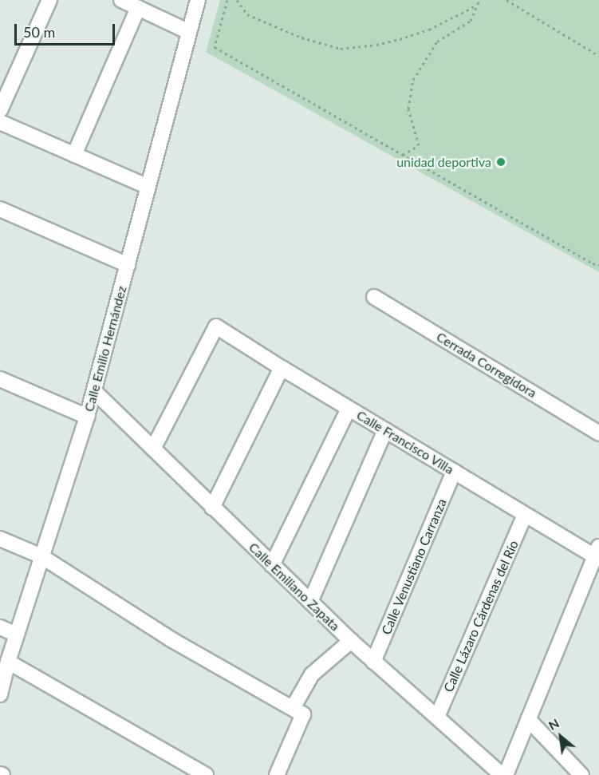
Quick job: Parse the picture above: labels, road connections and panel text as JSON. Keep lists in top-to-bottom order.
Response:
{
  "streets": {
    "street": [
      "Calle Emilio Hernández",
      "Cerrada Corregidora",
      "Calle Francisco Villa",
      "Calle Venustiano Carranza",
      "Calle Emiliano Zapata",
      "Calle Lázaro Cárdenas del Río"
    ]
  },
  "crossings": [
    ["Calle Emilio Hernández", "Calle Emiliano Zapata"],
    ["Calle Francisco Villa", "Calle Venustiano Carranza"],
    ["Calle Francisco Villa", "Calle Emiliano Zapata"],
    ["Calle Francisco Villa", "Calle Lázaro Cárdenas del Río"],
    ["Calle Venustiano Carranza", "Calle Emiliano Zapata"],
    ["Calle Emiliano Zapata", "Calle Lázaro Cárdenas del Río"]
  ],
  "places": ["unidad deportiva"],
  "scale_bar": "50 m",
  "north": "top left"
}
